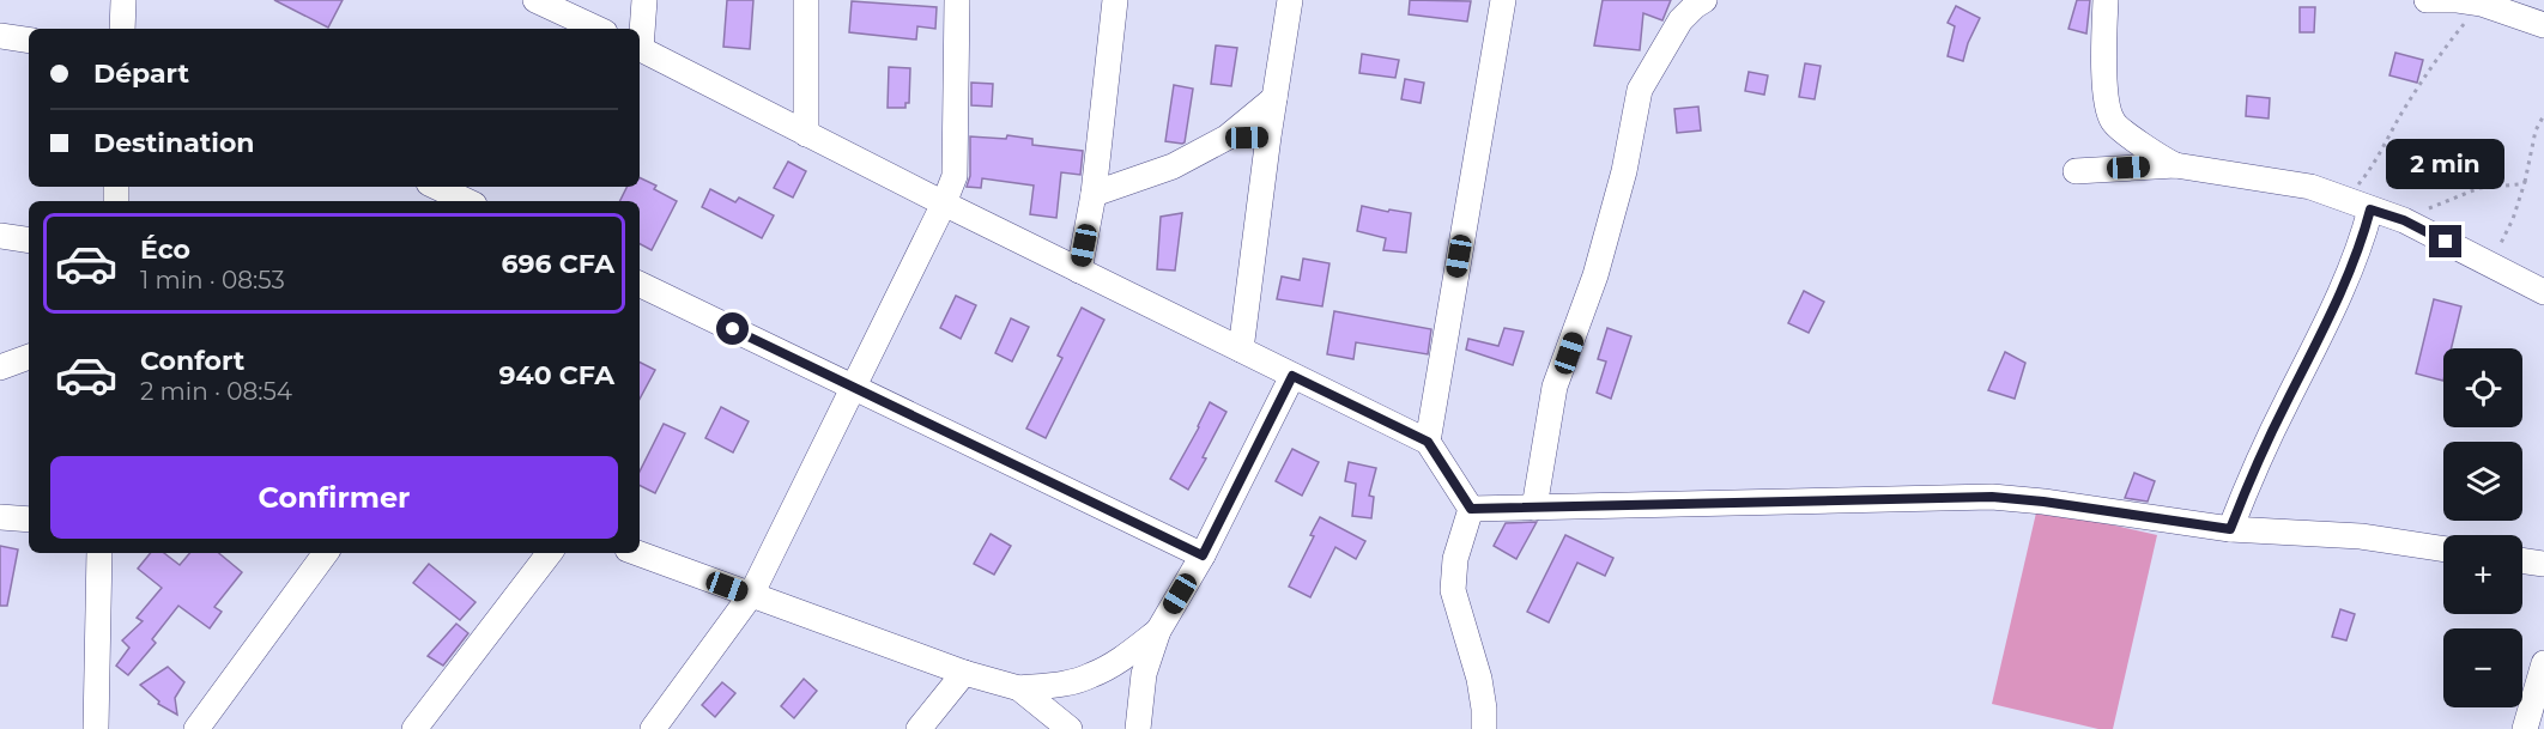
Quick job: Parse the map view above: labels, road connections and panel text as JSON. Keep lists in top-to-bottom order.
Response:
{
  "page": {
    "banner": ["Départ", "Destination"],
    "bubble": "2 min",
    "list": [
      {
        "name": "Éco",
        "note": "1 min · 08:53",
        "value": "696 CFA"
      },
      {
        "name": "Confort",
        "note": "2 min · 08:54",
        "value": "940 CFA"
      }
    ],
    "map_buttons": ["+", "−"],
    "buttons": "Confirmer"
  }
}
